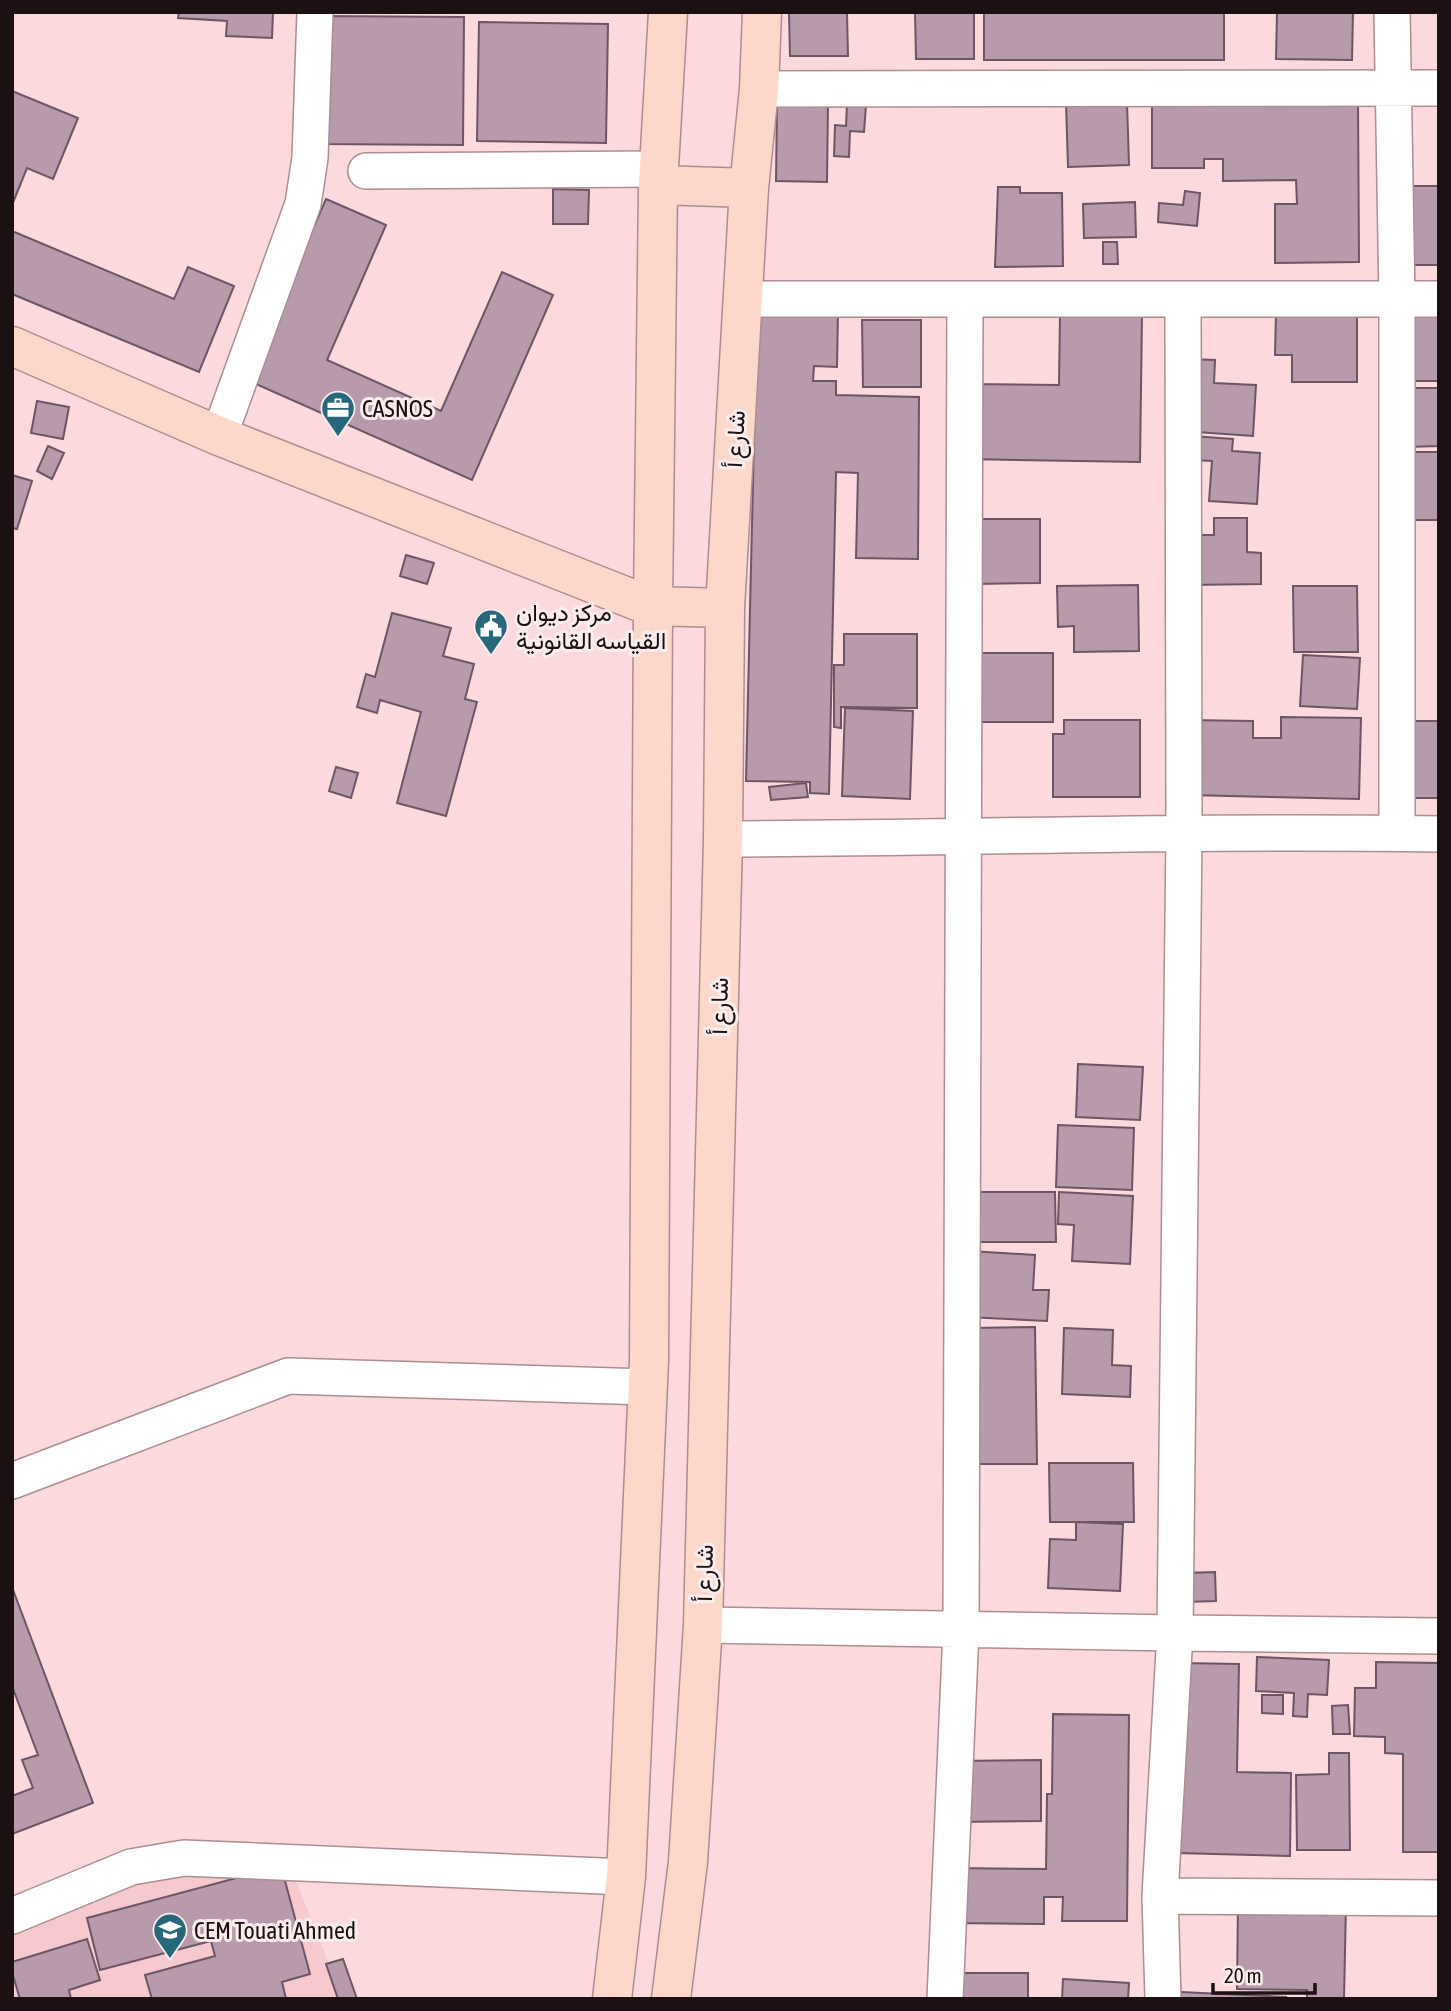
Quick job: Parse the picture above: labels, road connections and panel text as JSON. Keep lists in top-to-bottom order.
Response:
{
  "streets": {
    "street": ["شارع أ"]
  },
  "places": {
    "office": ["CASNOS"],
    "public building": ["مركز ديوان القياسه القانونية"],
    "school or university": ["CEM Touati Ahmed"]
  },
  "scale_bar": "20 m"
}
